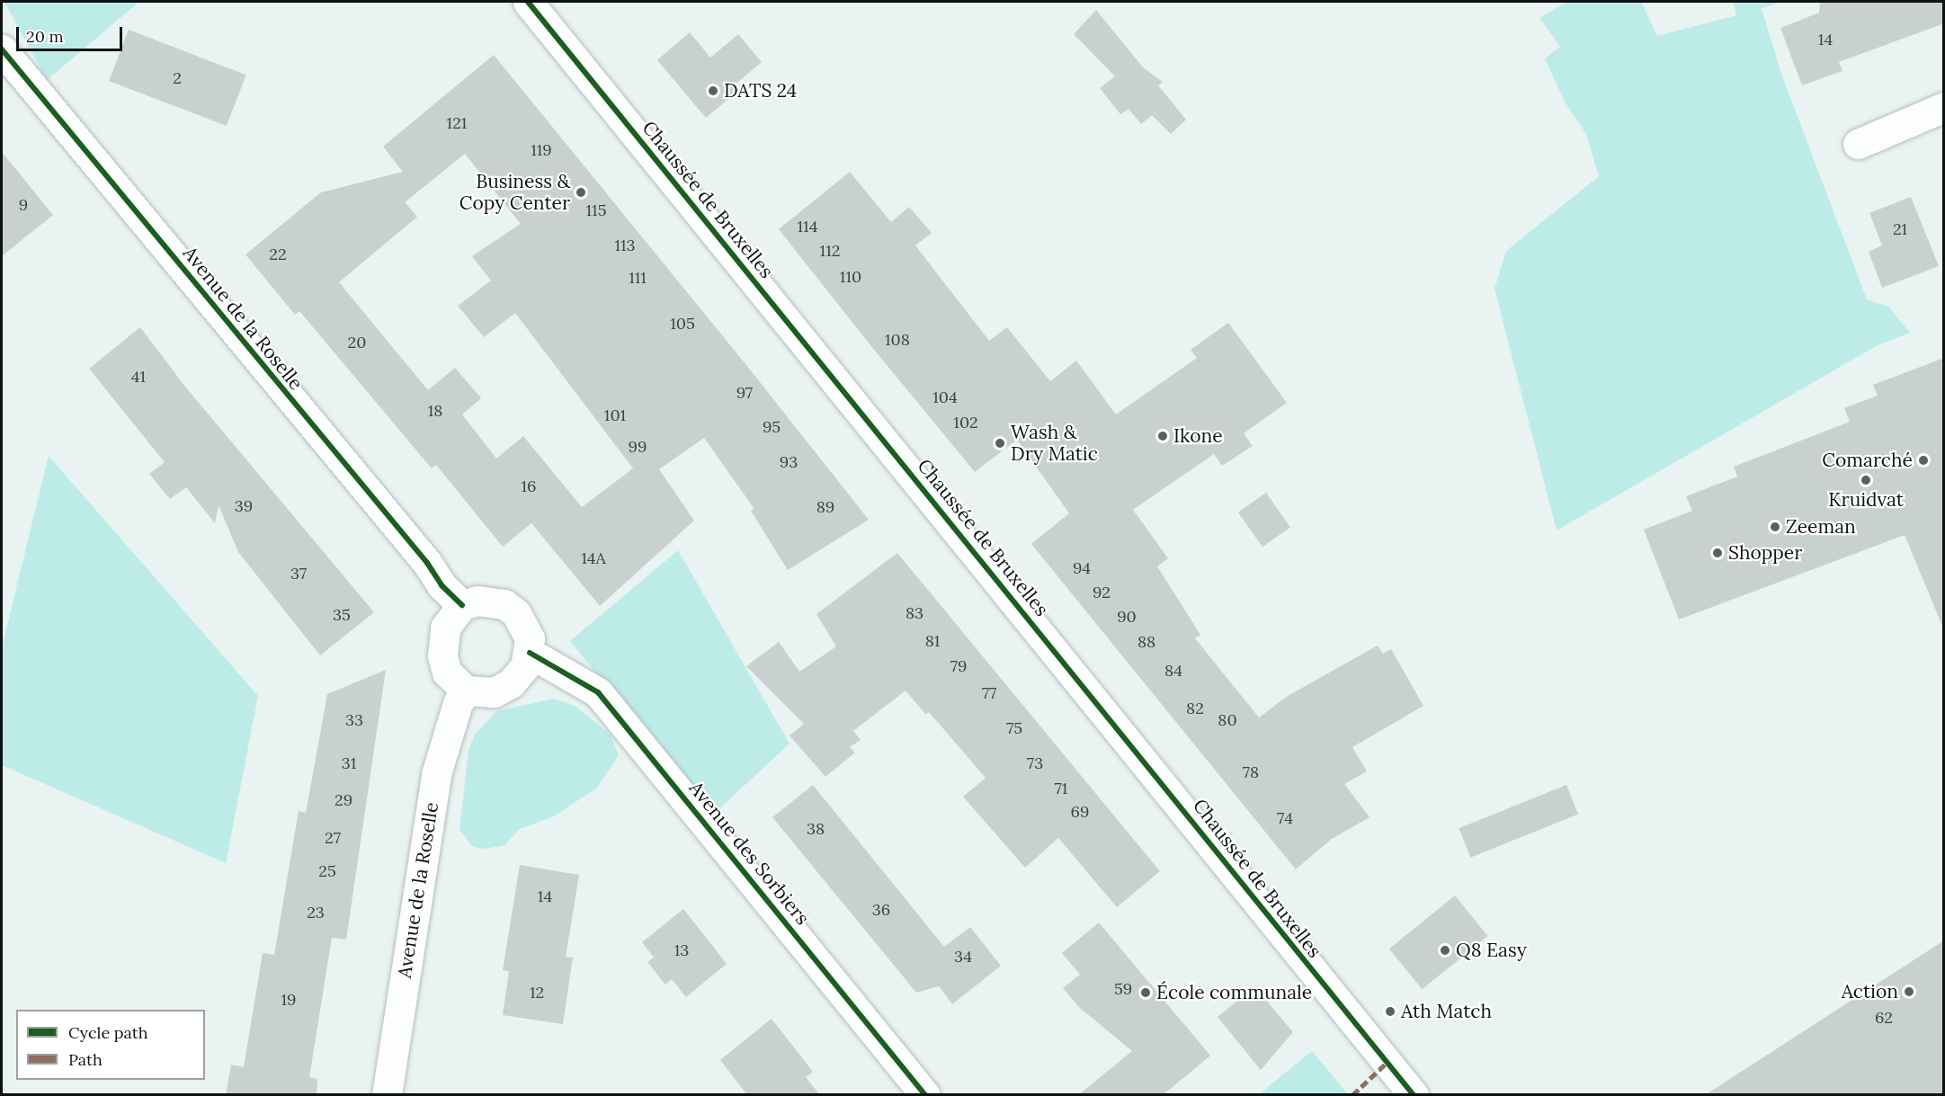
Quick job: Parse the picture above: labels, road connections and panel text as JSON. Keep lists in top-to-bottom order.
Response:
{
  "streets": {
    "street": ["Chaussée de Bruxelles", "Avenue de la Roselle", "Avenue des Sorbiers"]
  },
  "crossings": [
    ["Avenue de la Roselle", "Avenue des Sorbiers"]
  ],
  "places": [
    "DATS 24",
    "Business & Copy Center",
    "Ikone",
    "Wash & Dry Matic",
    "Comarché",
    "Kruidvat",
    "Zeeman",
    "Shopper",
    "Q8 Easy",
    "Action",
    "École communale",
    "Ath Match"
  ],
  "house_numbers": [
    "14",
    "2",
    "121",
    "119",
    "9",
    "115",
    "114",
    "21",
    "113",
    "112",
    "22",
    "110",
    "111",
    "105",
    "108",
    "20",
    "41",
    "97",
    "104",
    "18",
    "101",
    "102",
    "95",
    "99",
    "93",
    "16",
    "39",
    "89",
    "14A",
    "94",
    "37",
    "92",
    "83",
    "35",
    "90",
    "81",
    "88",
    "79",
    "84",
    "77",
    "82",
    "33",
    "80",
    "75",
    "31",
    "73",
    "78",
    "71",
    "29",
    "69",
    "74",
    "38",
    "27",
    "25",
    "14",
    "36",
    "23",
    "13",
    "34",
    "59",
    "12",
    "19",
    "62"
  ],
  "legend": ["Cycle path", "Path"],
  "scale_bar": "20 m"
}
